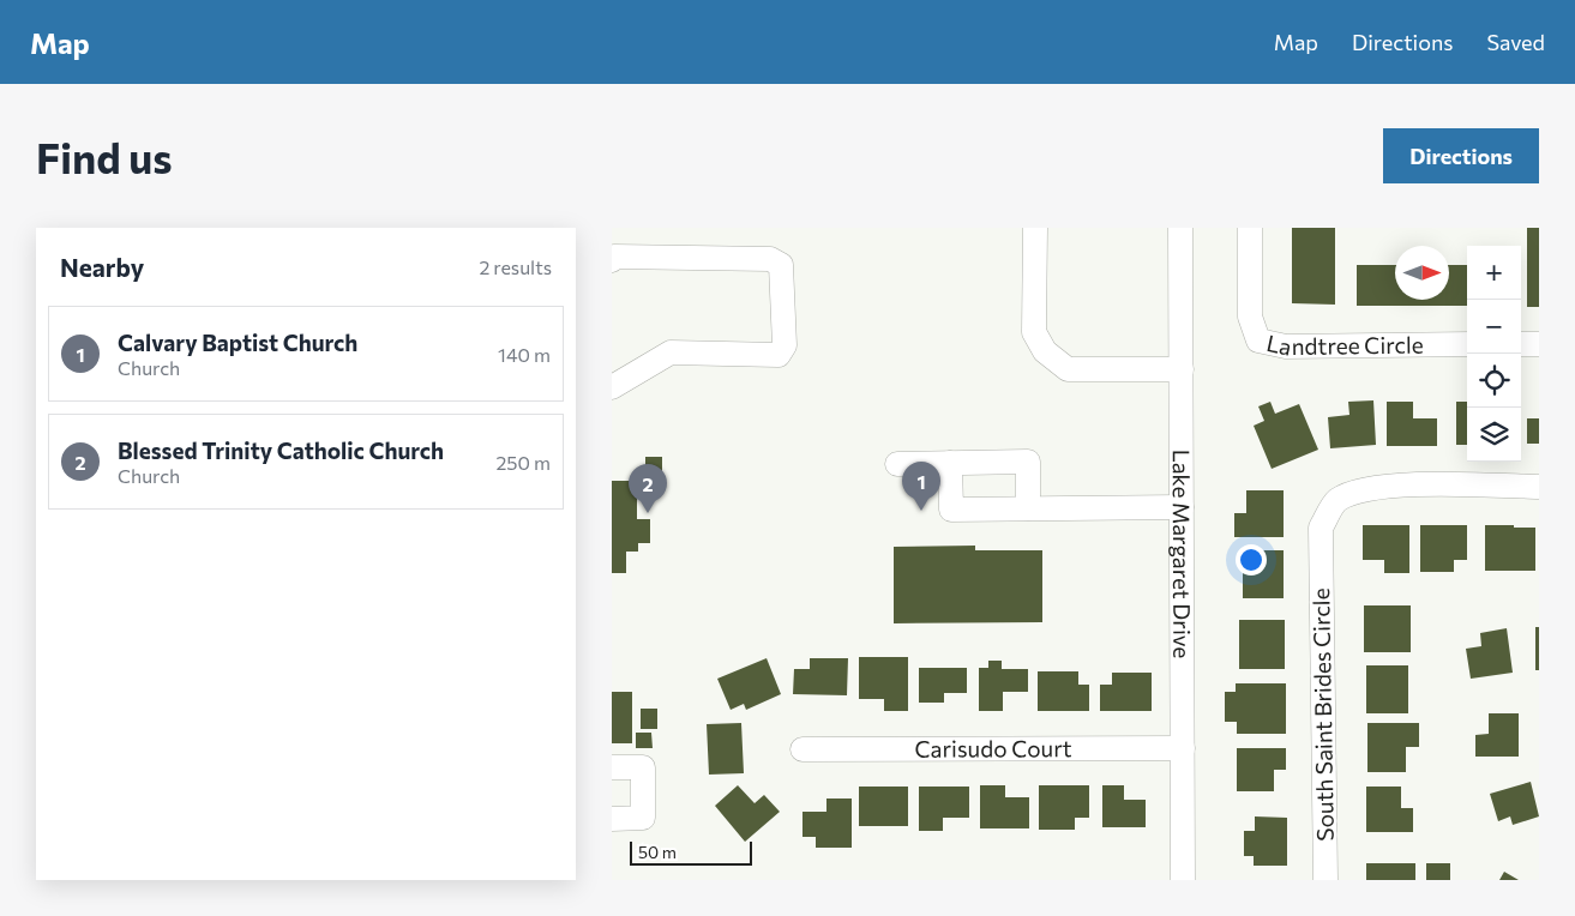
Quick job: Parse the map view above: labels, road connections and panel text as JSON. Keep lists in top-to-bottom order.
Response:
{
  "streets": {
    "street": [
      "Landtree Circle",
      "Lake Margaret Drive",
      "South Saint Brides Circle",
      "Carisudo Court"
    ]
  },
  "crossings": [
    ["Lake Margaret Drive", "Carisudo Court"]
  ],
  "scale_bar": "50 m",
  "north": "right",
  "page": {
    "header": "Map",
    "nav": ["Map", "Directions", "Saved"],
    "buttons": "Directions",
    "title": "Find us",
    "heading": ["Nearby", "2 results"],
    "map_buttons": ["+", "−"],
    "list": [
      {
        "mark": "1",
        "name": "Calvary Baptist Church",
        "note": "Church",
        "value": "140 m"
      },
      {
        "mark": "2",
        "name": "Blessed Trinity Catholic Church",
        "note": "Church",
        "value": "250 m"
      }
    ],
    "pins": ["1", "2"],
    "scale": "50 m"
  }
}
